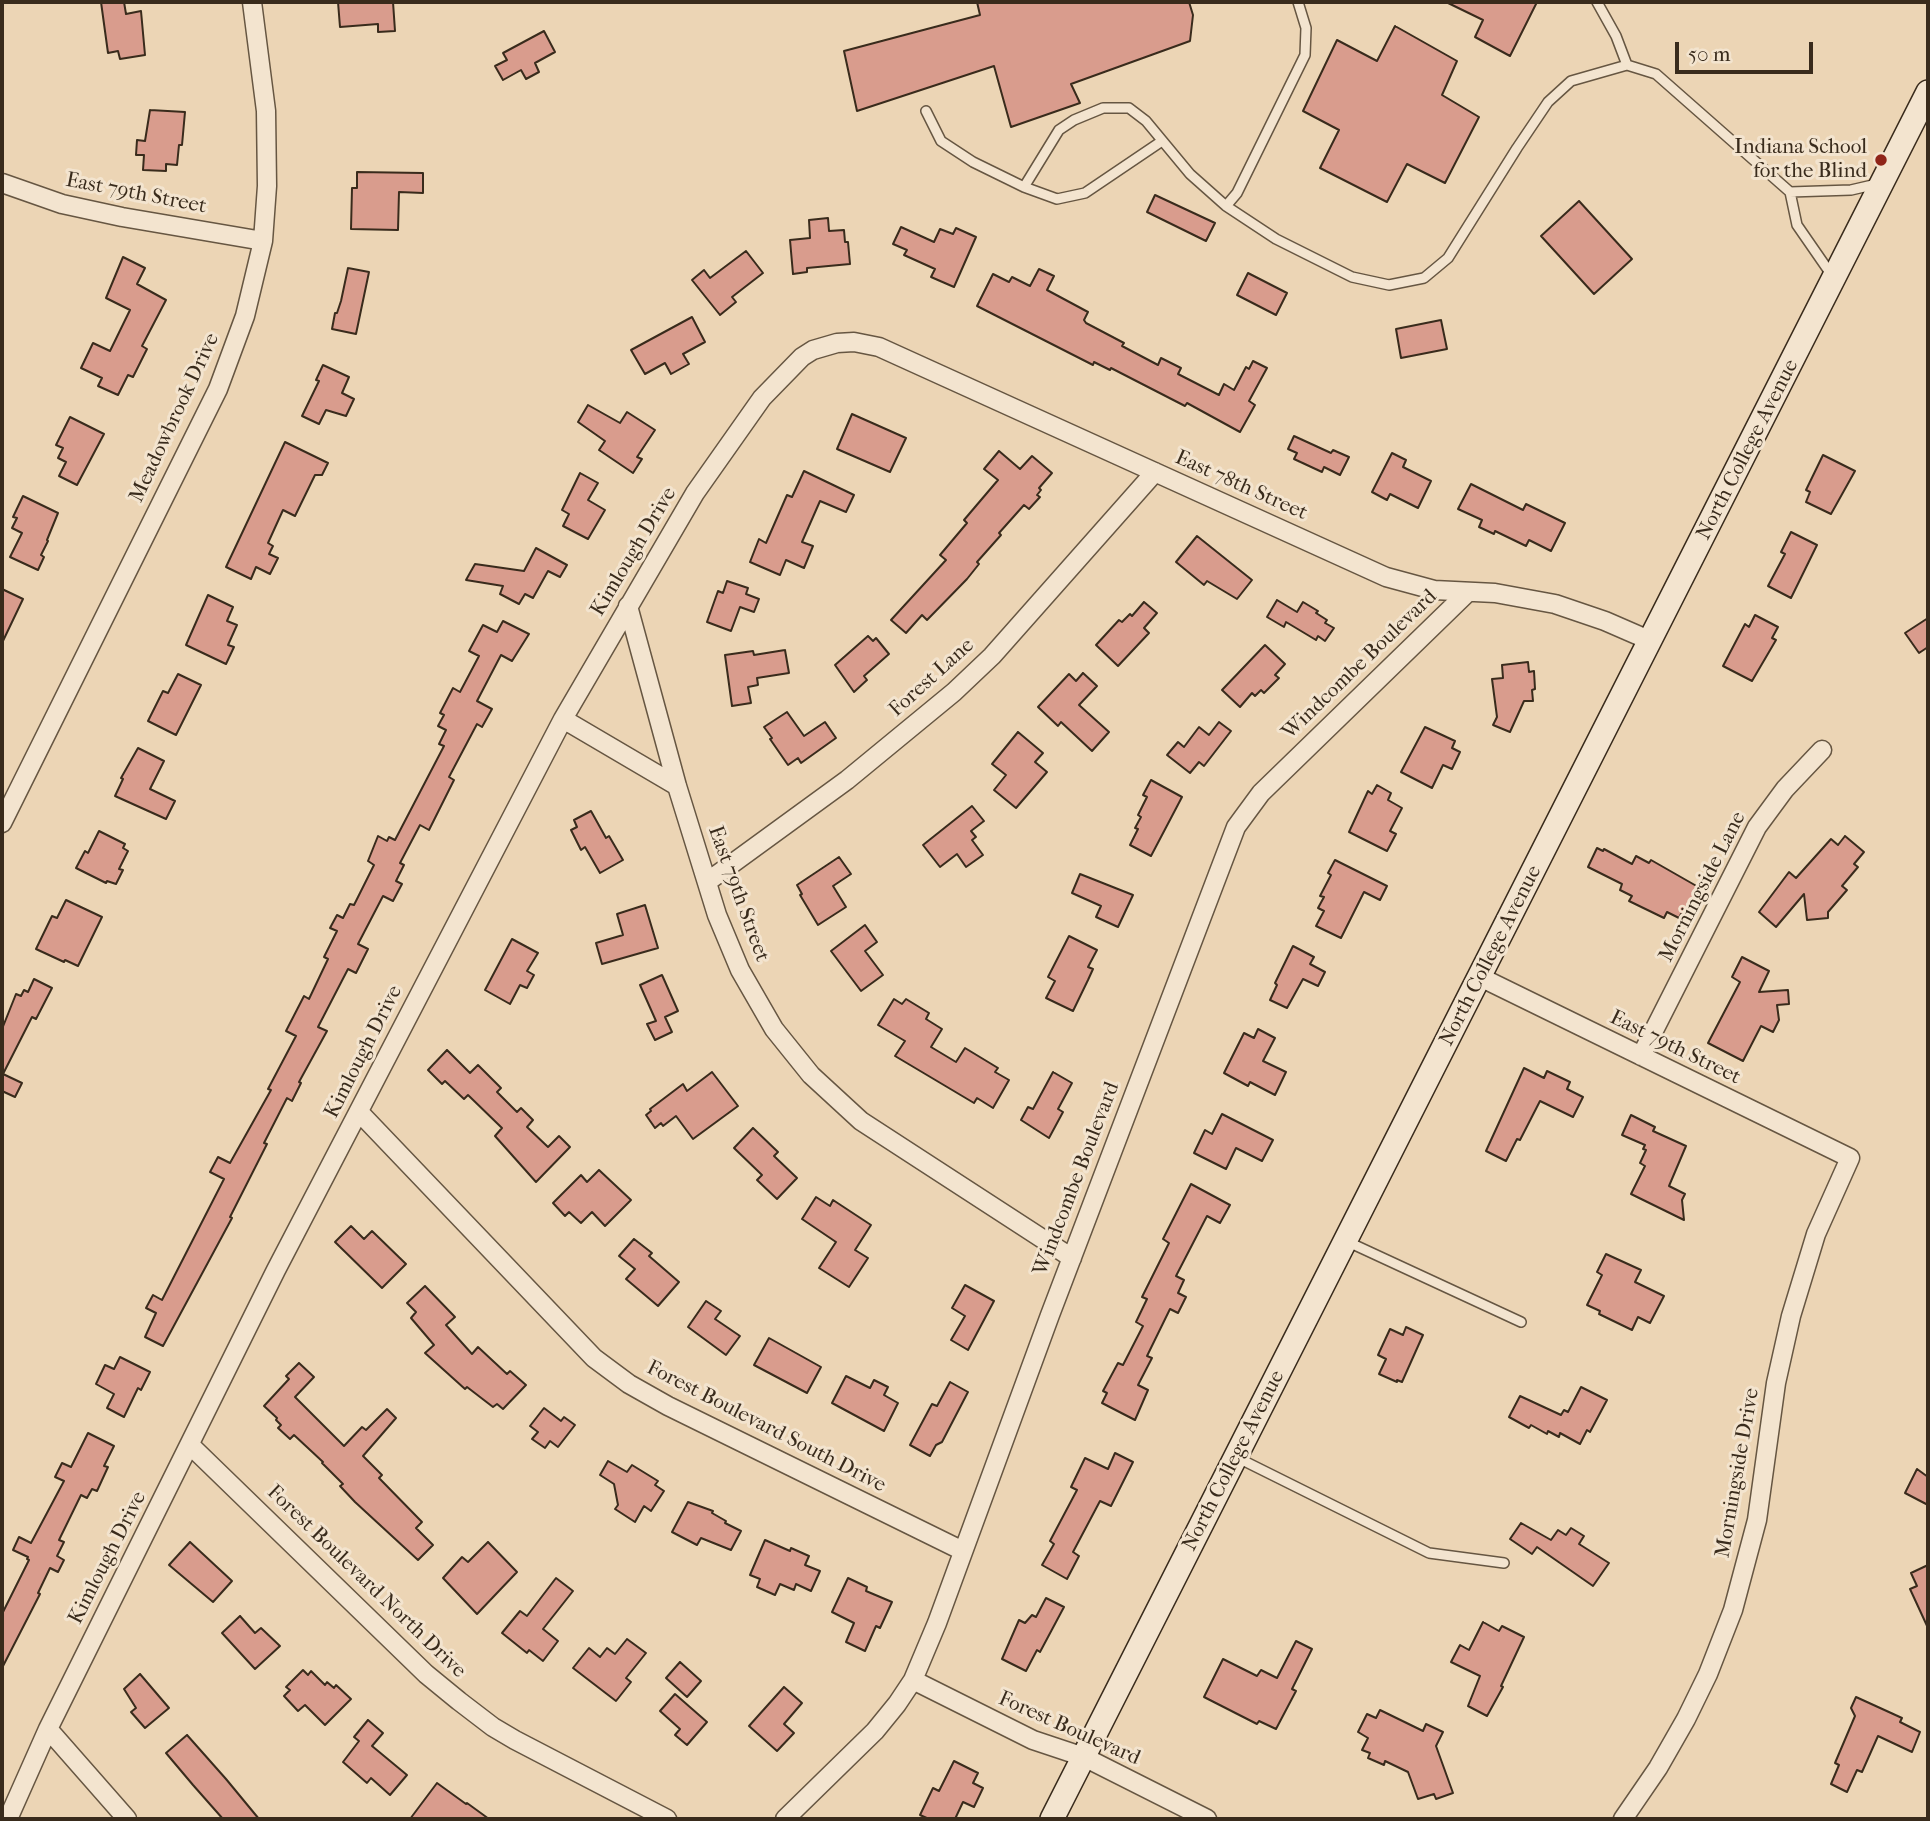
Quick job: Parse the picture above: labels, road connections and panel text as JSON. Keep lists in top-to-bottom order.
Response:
{
  "streets": {
    "main road": ["North College Avenue"],
    "street": [
      "East 79th Street",
      "Meadowbrook Drive",
      "East 78th Street",
      "Kimlough Drive",
      "Windcombe Boulevard",
      "Forest Lane",
      "Morningside Lane",
      "Forest Boulevard South Drive",
      "Morningside Drive",
      "Forest Boulevard North Drive",
      "Forest Boulevard"
    ]
  },
  "crossings": [
    ["East 79th Street", "Meadowbrook Drive"],
    ["East 79th Street", "North College Avenue"],
    ["East 79th Street", "Kimlough Drive"],
    ["East 79th Street", "Windcombe Boulevard"],
    ["East 79th Street", "Forest Lane"],
    ["East 79th Street", "Morningside Lane"],
    ["East 79th Street", "Morningside Drive"],
    ["North College Avenue", "East 78th Street"],
    ["North College Avenue", "Forest Boulevard"],
    ["East 78th Street", "Kimlough Drive"],
    ["East 78th Street", "Windcombe Boulevard"],
    ["East 78th Street", "Forest Lane"],
    ["Kimlough Drive", "Forest Boulevard South Drive"],
    ["Kimlough Drive", "Forest Boulevard North Drive"],
    ["Windcombe Boulevard", "Forest Boulevard South Drive"],
    ["Windcombe Boulevard", "Forest Boulevard"]
  ],
  "places": ["Indiana School for the Blind"],
  "scale_bar": "50 m"
}
